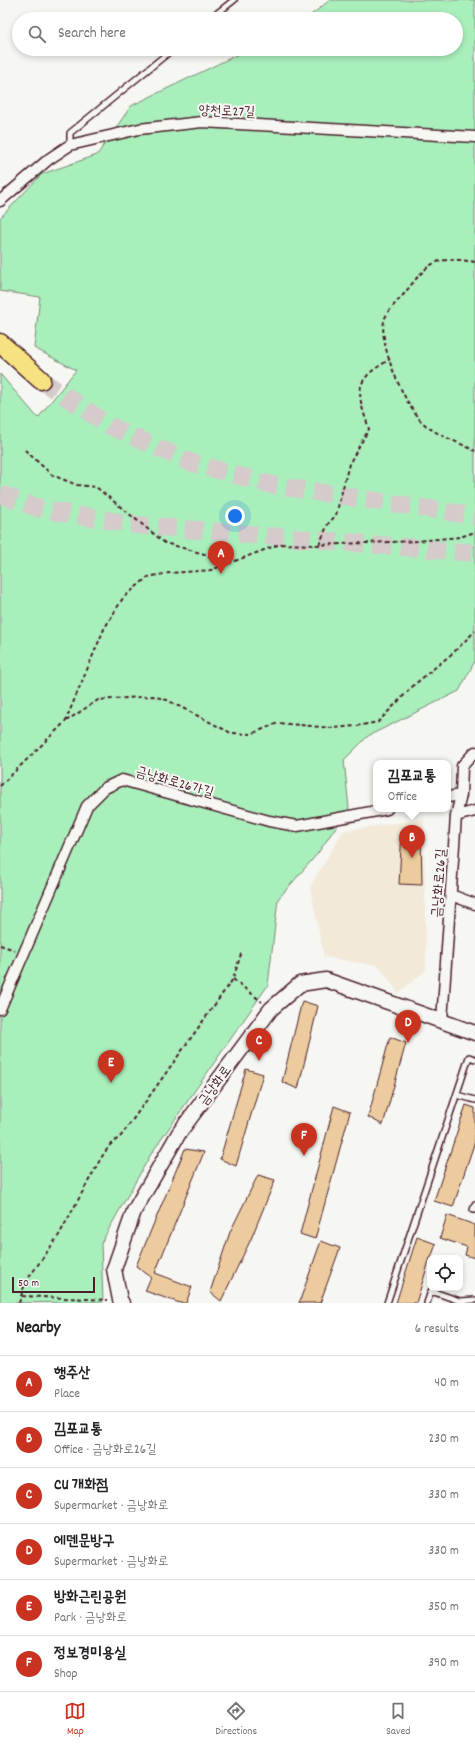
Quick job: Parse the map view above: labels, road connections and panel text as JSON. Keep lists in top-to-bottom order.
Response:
{
  "streets": {
    "street": [
      "양천로27길",
      "금낭화로26가길",
      "금낭화로26길",
      "금낭화로"
    ]
  },
  "crossings": [
    ["금낭화로26길", "금낭화로"]
  ],
  "scale_bar": "50 m",
  "page": {
    "search": "Search here",
    "pins": [
      "A",
      "B",
      "D",
      "C",
      "E",
      "F"
    ],
    "popup": ["김포교통", "Office"],
    "scale": "50 m",
    "heading": ["Nearby", "6 results"],
    "list": [
      {
        "mark": "A",
        "name": "행주산",
        "note": "Place",
        "value": "40 m"
      },
      {
        "mark": "B",
        "name": "김포교통",
        "note": "Office · 금낭화로26길",
        "value": "230 m"
      },
      {
        "mark": "C",
        "name": "CU 개화점",
        "note": "Supermarket · 금낭화로",
        "value": "330 m"
      },
      {
        "mark": "D",
        "name": "에덴문방구",
        "note": "Supermarket · 금낭화로",
        "value": "330 m"
      },
      {
        "mark": "E",
        "name": "방화근린공원",
        "note": "Park · 금낭화로",
        "value": "350 m"
      },
      {
        "mark": "F",
        "name": "정보경미용실",
        "note": "Shop",
        "value": "390 m"
      }
    ],
    "nav": ["Map", "Directions", "Saved"]
  }
}
